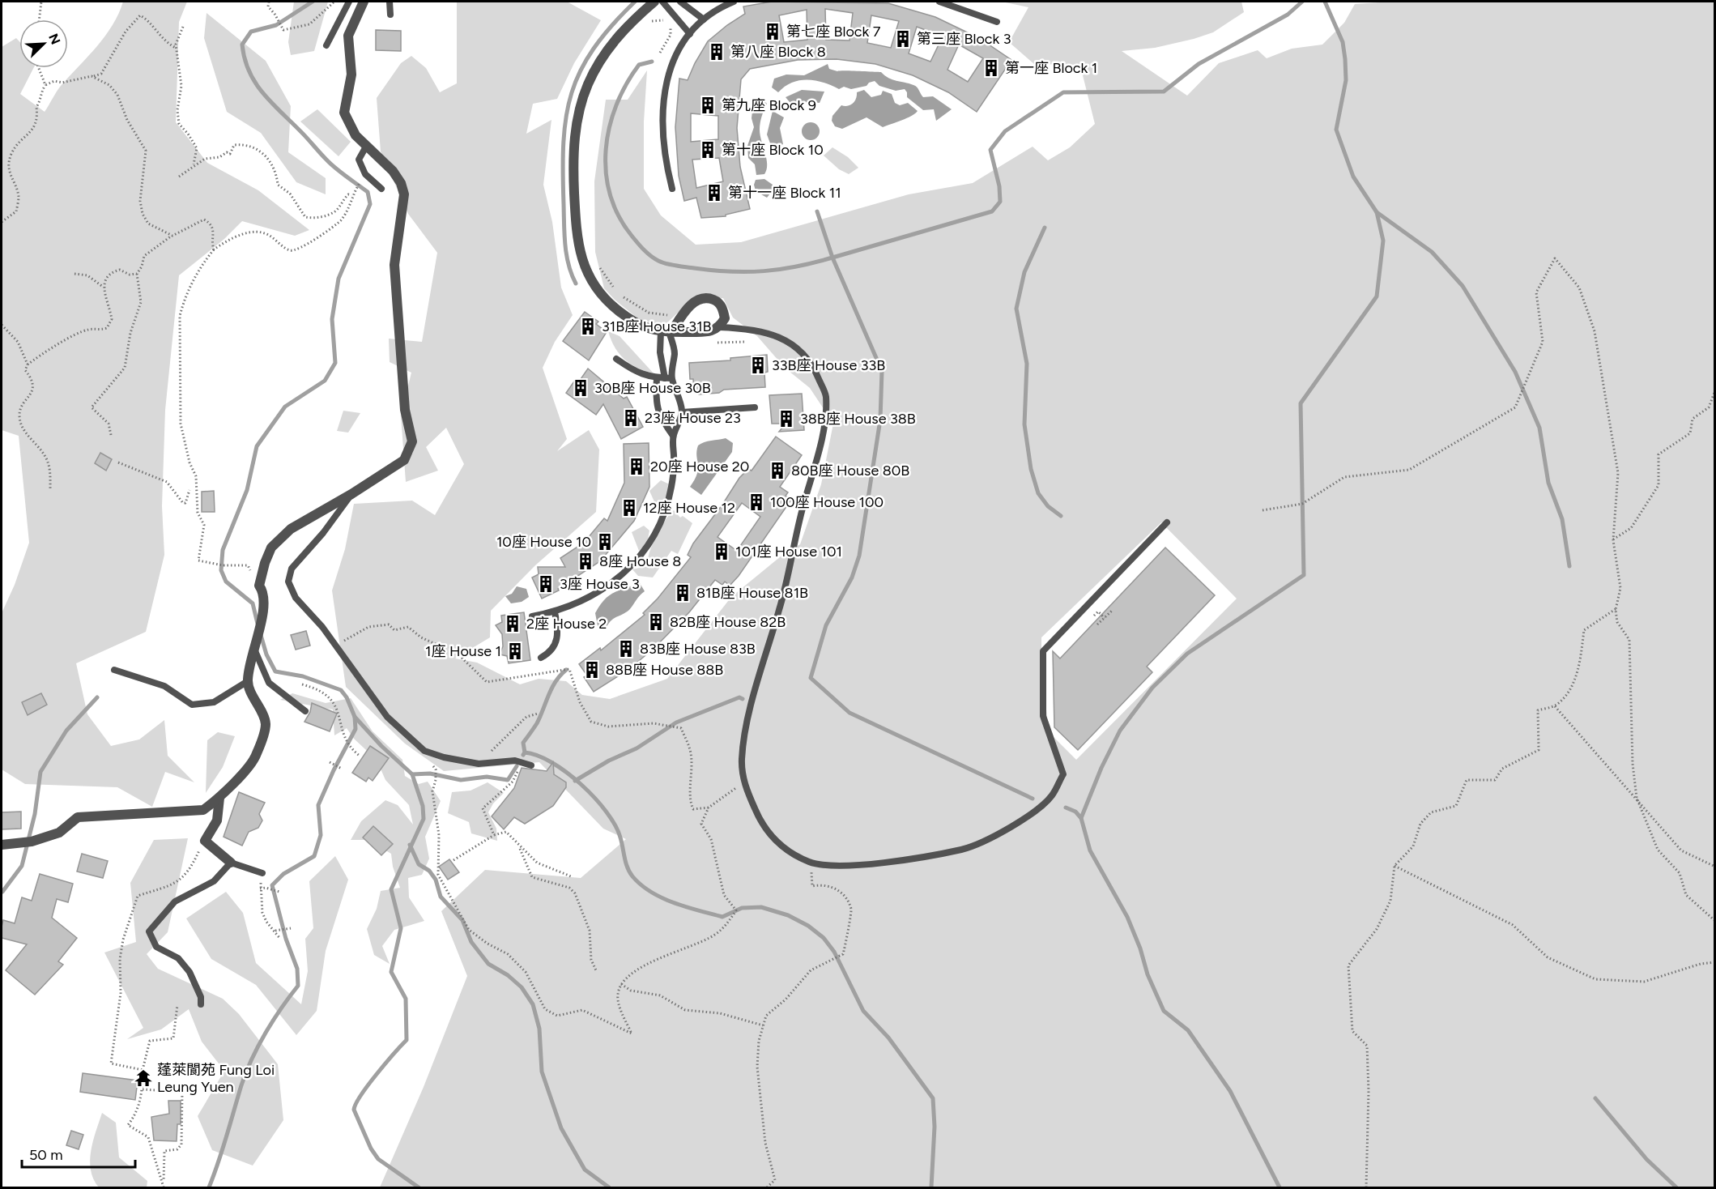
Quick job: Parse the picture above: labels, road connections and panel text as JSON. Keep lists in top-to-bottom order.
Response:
{
  "places": {
    "building": [
      "第七座 Block 7",
      "第三座 Block 3",
      "第八座 Block 8",
      "第一座 Block 1",
      "第九座 Block 9",
      "第十座 Block 10",
      "第十一座 Block 11",
      "31B座 House 31B",
      "33B座 House 33B",
      "30B座 House 30B",
      "23座 House 23",
      "38B座 House 38B",
      "20座 House 20",
      "80B座 House 80B",
      "100座 House 100",
      "12座 House 12",
      "10座 House 10",
      "101座 House 101",
      "8座 House 8",
      "3座 House 3",
      "81B座 House 81B",
      "82B座 House 82B",
      "2座 House 2",
      "83B座 House 83B",
      "1座 House 1",
      "88B座 House 88B"
    ],
    "temple": ["蓬萊閬苑 Fung Loi Leung Yuen"]
  },
  "scale_bar": "50 m",
  "north": "top right"
}
